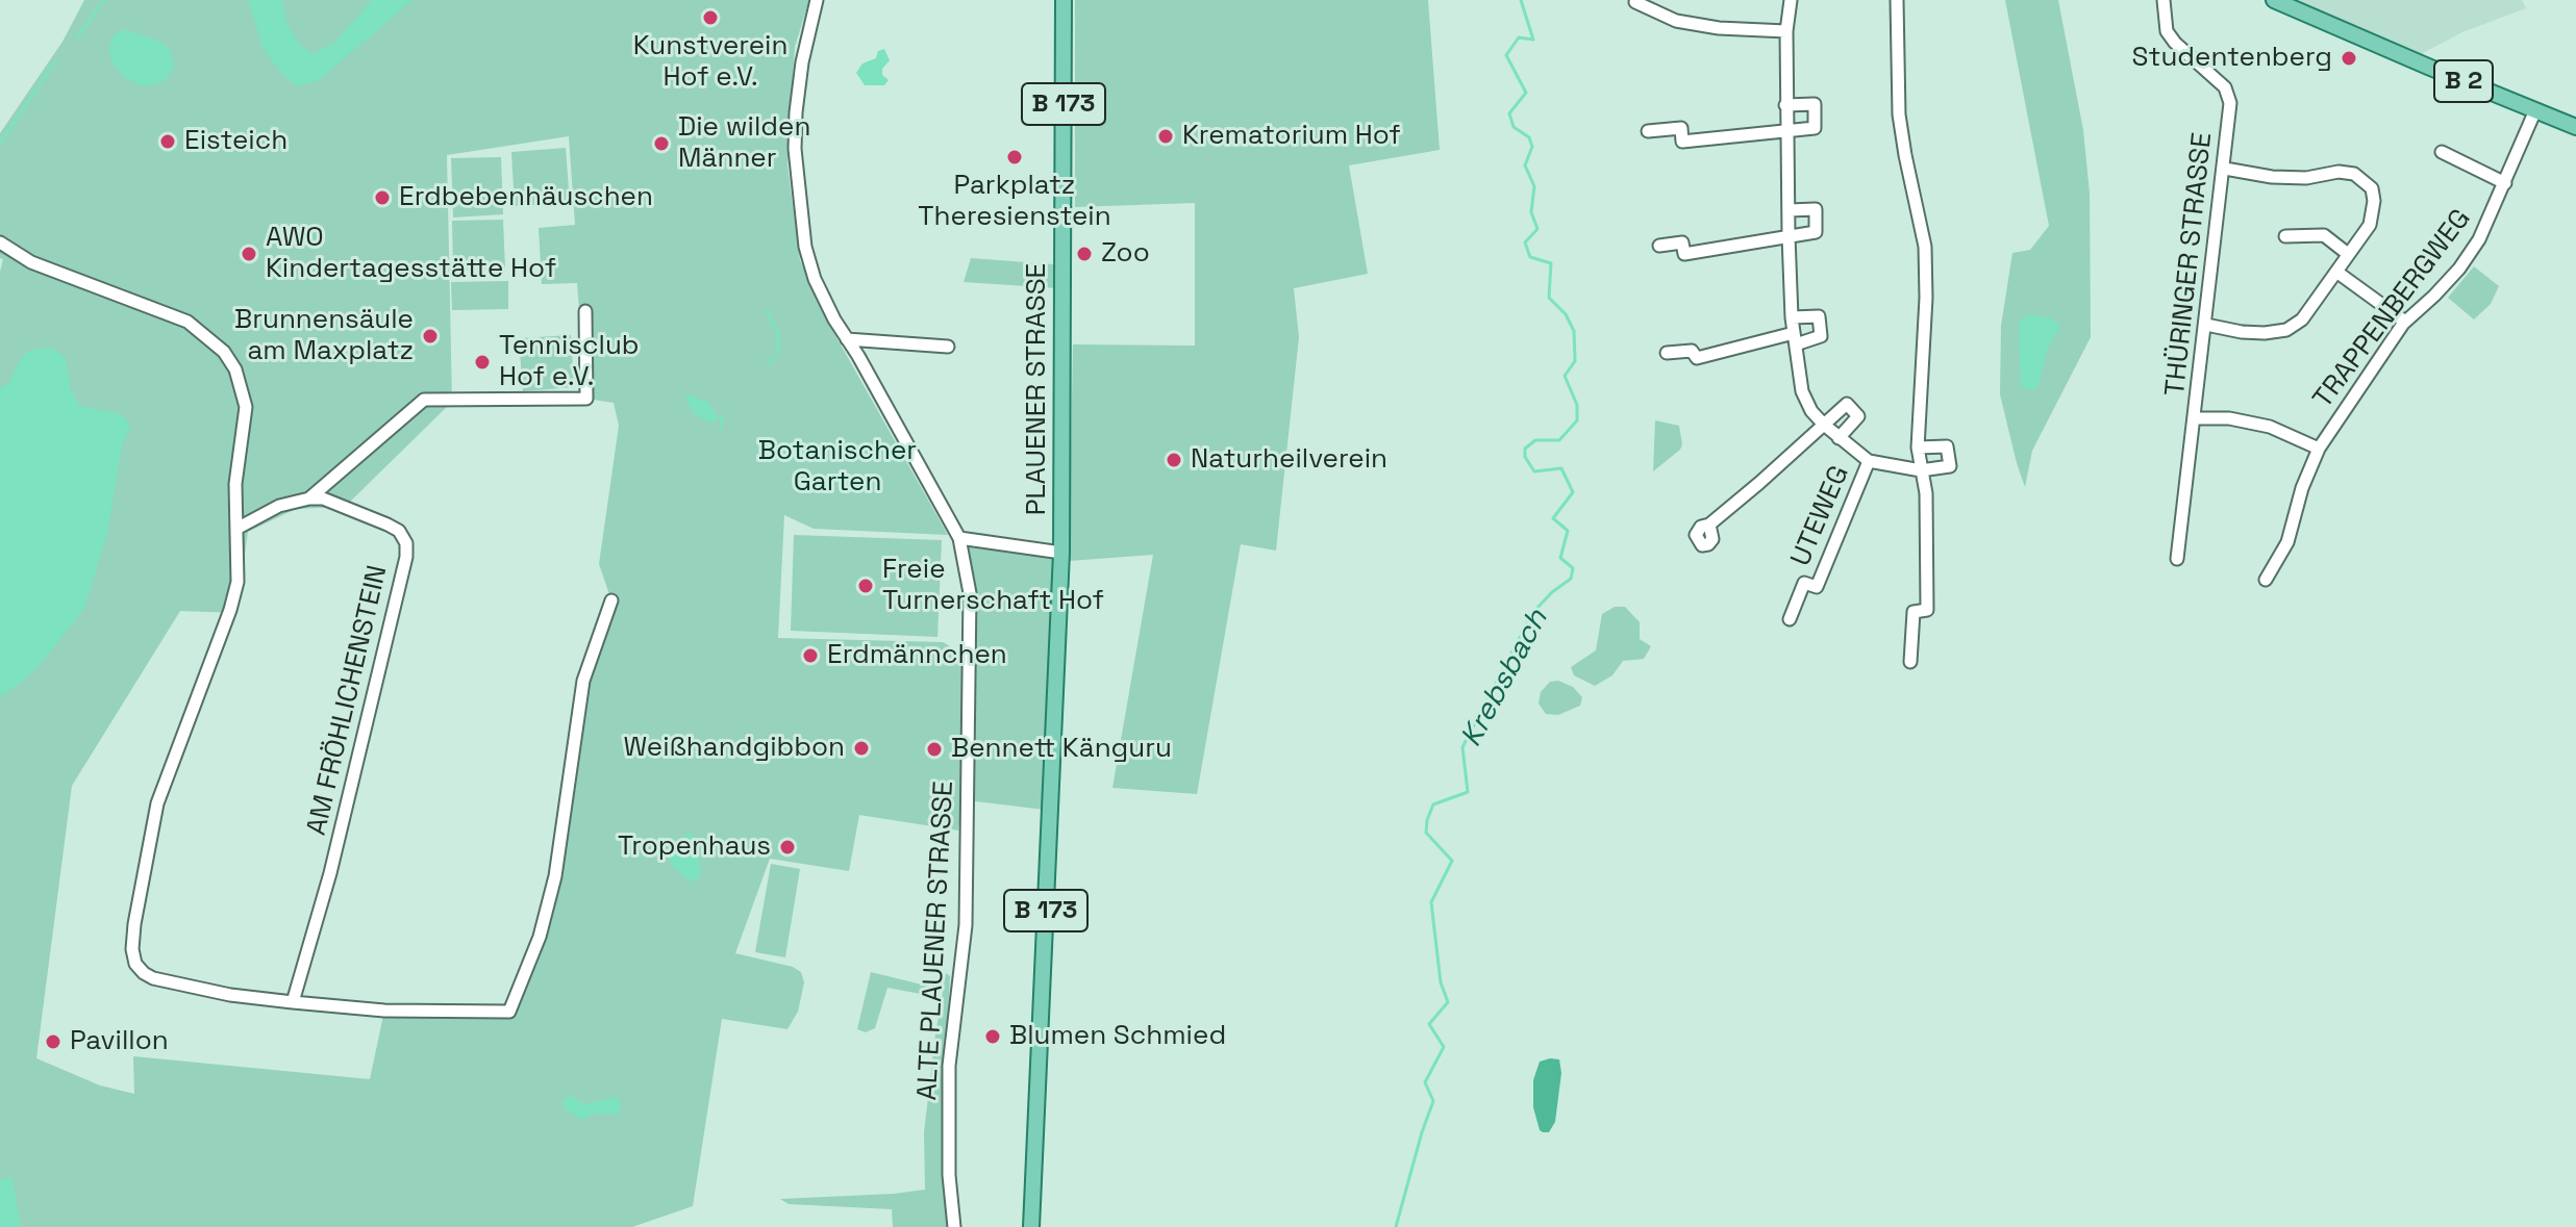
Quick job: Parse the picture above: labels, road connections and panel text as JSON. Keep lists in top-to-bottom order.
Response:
{
  "streets": {
    "main road": ["B 2", "B 173", "PLAUENER STRASSE"],
    "street": [
      "THÜRINGER STRASSE",
      "TRAPPENBERGWEG",
      "UTEWEG",
      "AM FRÖHLICHENSTEIN",
      "ALTE PLAUENER STRASSE"
    ]
  },
  "crossings": [
    ["B 2", "TRAPPENBERGWEG"]
  ],
  "water": ["Krebsbach"],
  "parks": ["Botanischer Garten"],
  "places": [
    "Kunstverein Hof e.V.",
    "Studentenberg",
    "Krematorium Hof",
    "Eisteich",
    "Die wilden Männer",
    "Parkplatz Theresienstein",
    "Erdbebenhäuschen",
    "AWO Kindertagesstätte Hof",
    "Zoo",
    "Brunnensäule am Maxplatz",
    "Tennisclub Hof e.V.",
    "Naturheilverein",
    "Freie Turnerschaft Hof",
    "Erdmännchen",
    "Weißhandgibbon",
    "Bennett Känguru",
    "Tropenhaus",
    "Blumen Schmied",
    "Pavillon"
  ]
}
